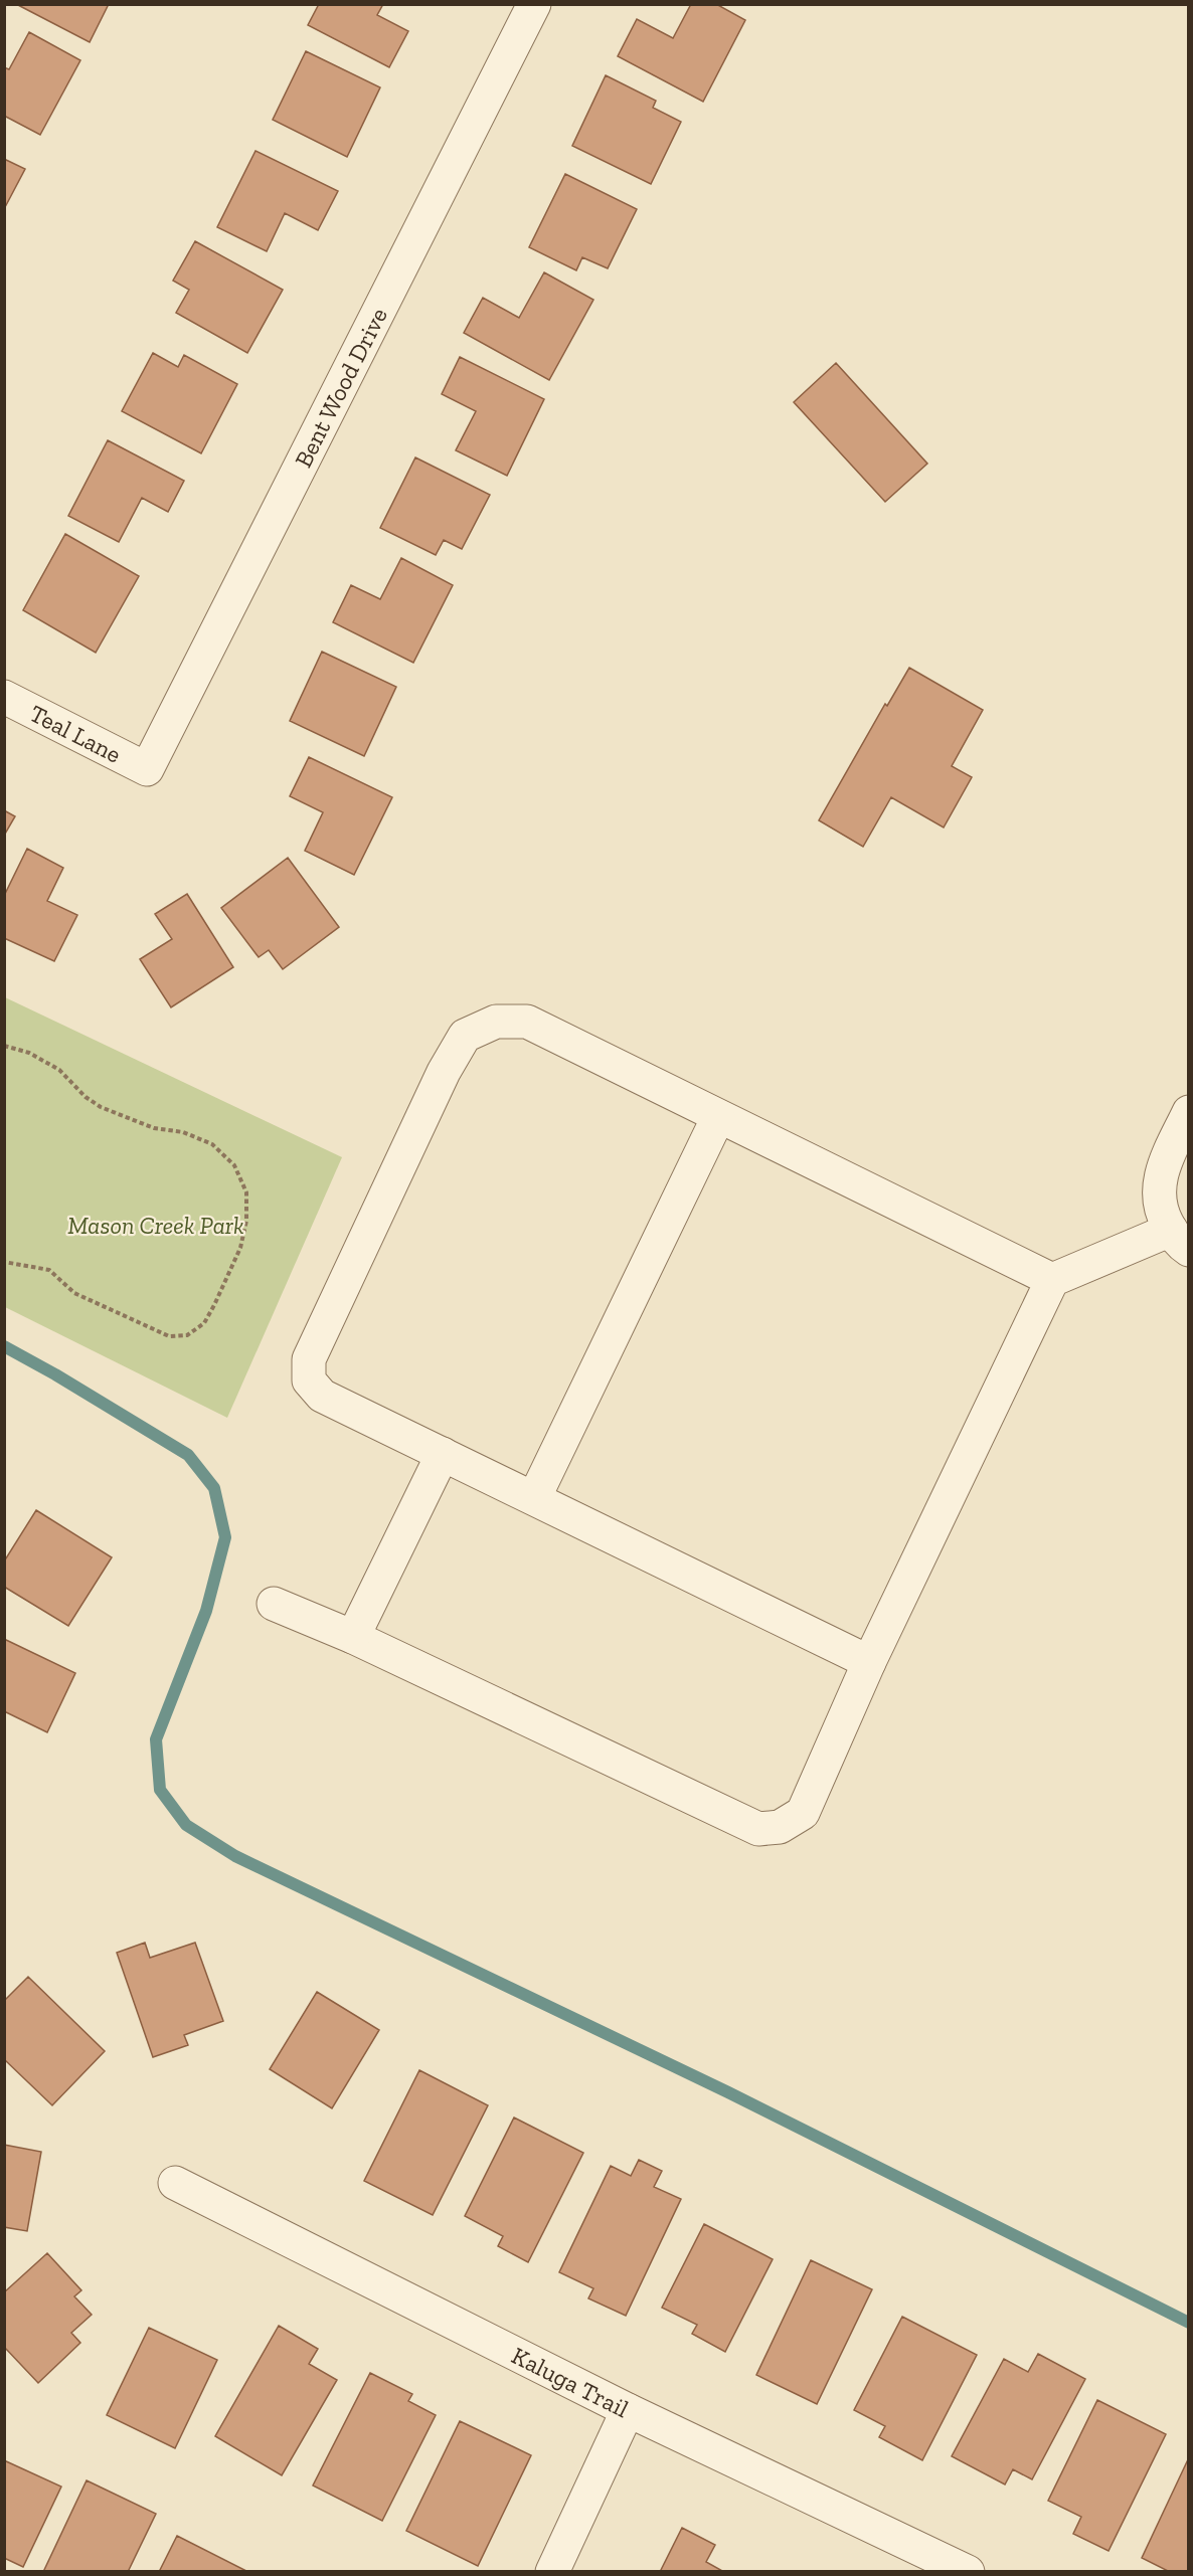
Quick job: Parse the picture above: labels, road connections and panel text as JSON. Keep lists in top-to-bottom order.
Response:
{
  "streets": {
    "street": ["Bent Wood Drive", "Teal Lane", "Kaluga Trail"]
  },
  "crossings": [
    ["Bent Wood Drive", "Teal Lane"]
  ],
  "parks": ["Mason Creek Park"]
}
